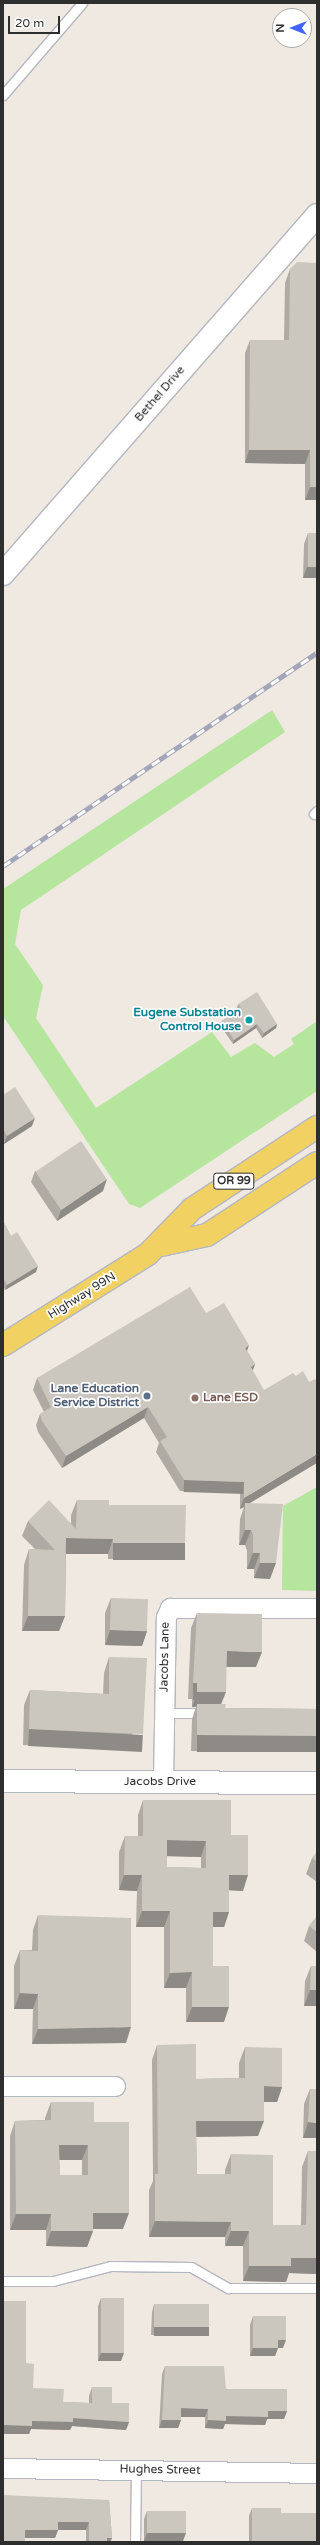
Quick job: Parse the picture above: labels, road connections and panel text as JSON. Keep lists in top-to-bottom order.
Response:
{
  "streets": {
    "main road": ["OR 99", "Highway 99N"],
    "street": [
      "Bethel Drive",
      "Jacobs Lane",
      "Jacobs Drive",
      "Hughes Street"
    ]
  },
  "crossings": [
    ["Jacobs Lane", "Jacobs Drive"]
  ],
  "places": ["Eugene Substation Control House", "Lane Education Service District", "Lane ESD"],
  "scale_bar": "20 m",
  "north": "left"
}
